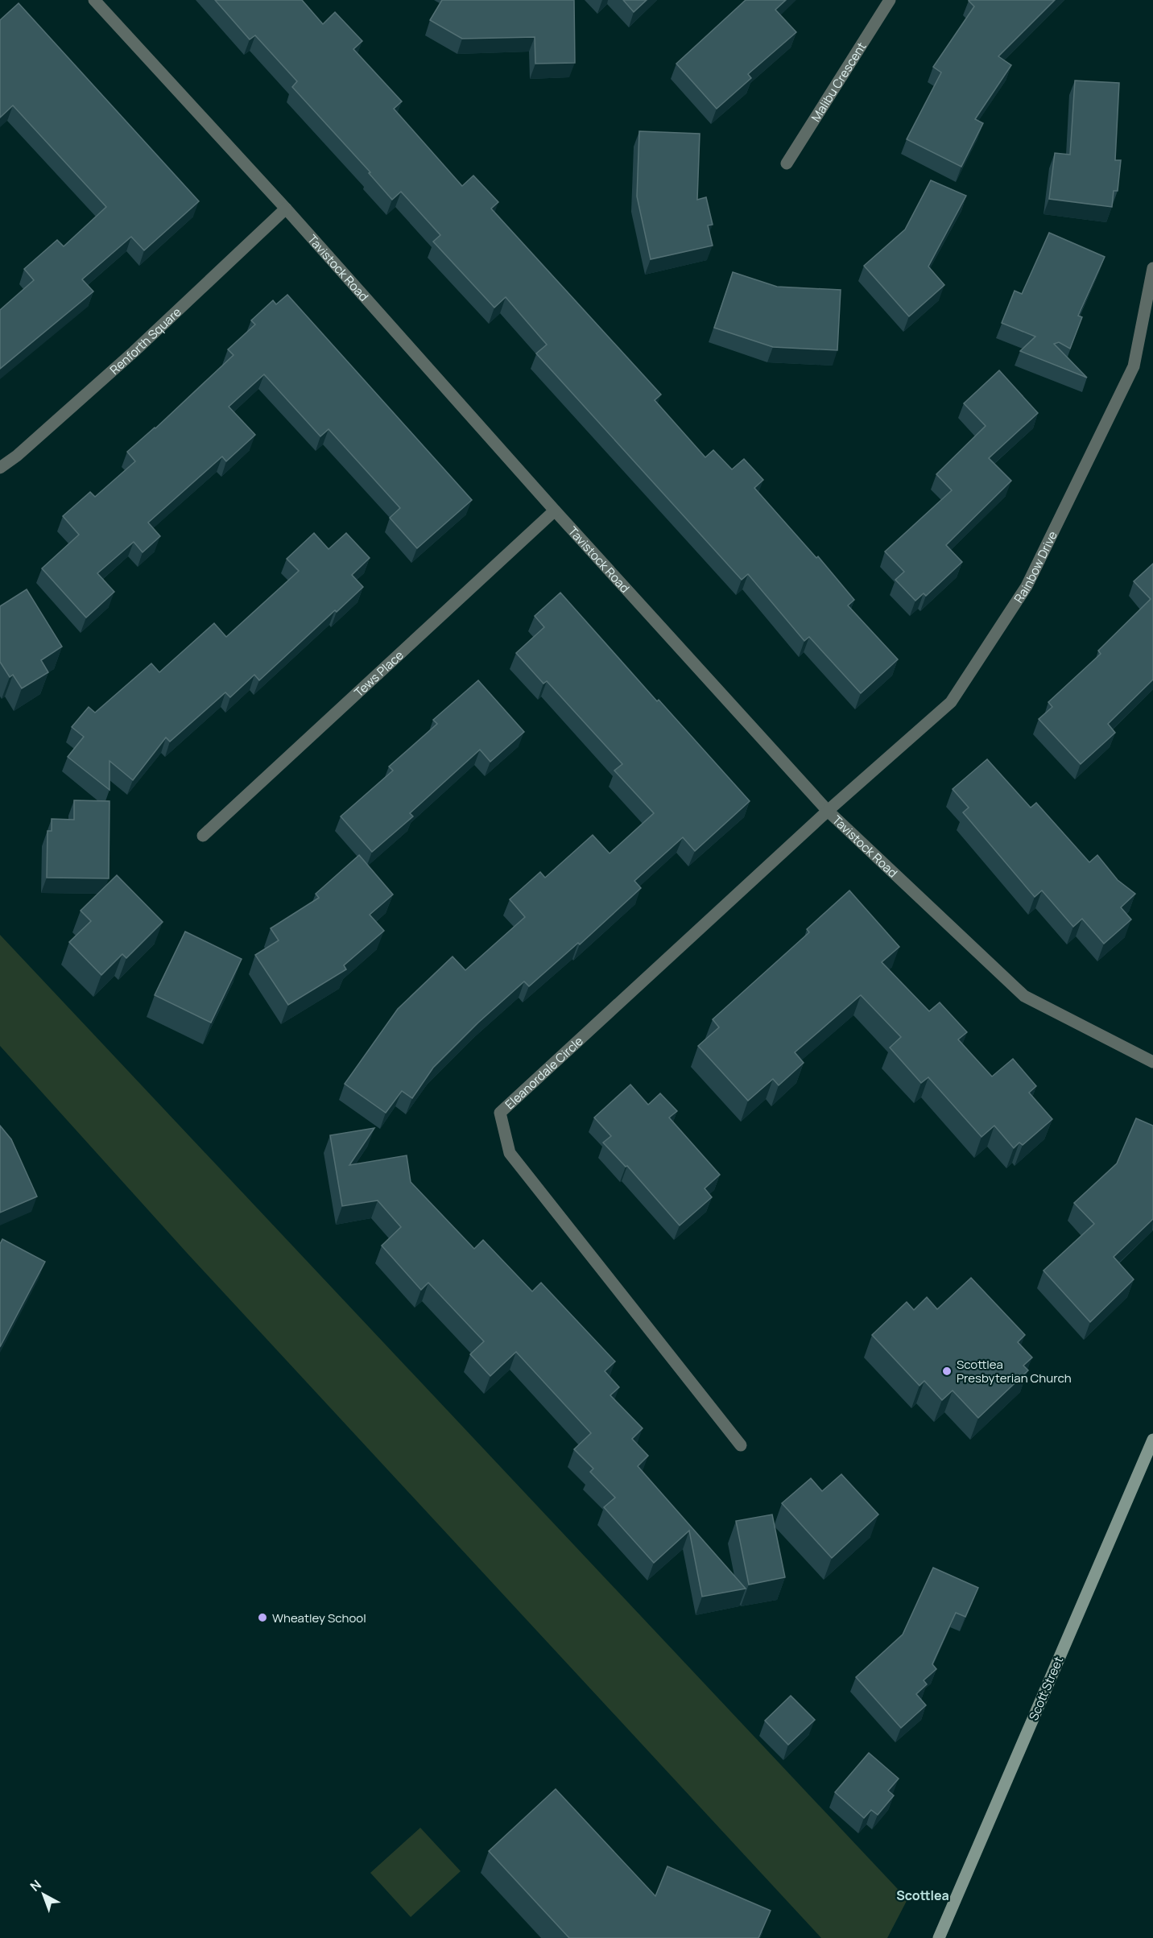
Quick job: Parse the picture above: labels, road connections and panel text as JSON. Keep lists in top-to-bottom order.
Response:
{
  "streets": {
    "main road": ["Scott Street"],
    "street": [
      "Malibu Crescent",
      "Tavistock Road",
      "Renforth Square",
      "Rainbow Drive",
      "Tews Place",
      "Eleanordale Circle"
    ]
  },
  "crossings": [
    ["Tavistock Road", "Renforth Square"],
    ["Tavistock Road", "Rainbow Drive"],
    ["Tavistock Road", "Tews Place"],
    ["Tavistock Road", "Eleanordale Circle"],
    ["Rainbow Drive", "Eleanordale Circle"]
  ],
  "districts": ["Scottlea"],
  "places": ["Scottlea Presbyterian Church", "Wheatley School"],
  "north": "top left"
}
